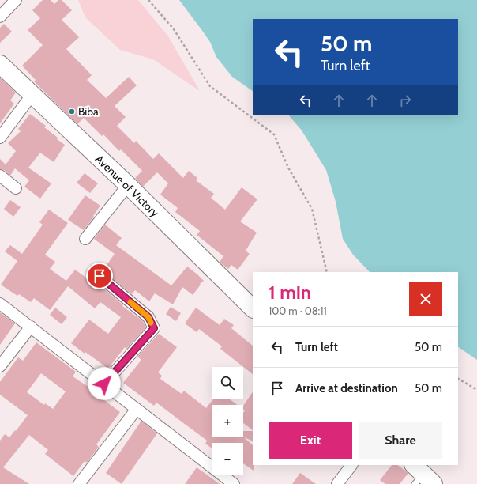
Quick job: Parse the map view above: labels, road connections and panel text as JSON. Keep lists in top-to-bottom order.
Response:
{
  "streets": {
    "main road": ["Avenue of Victory"]
  },
  "places": ["Biba"],
  "page": {
    "turn": ["50 m", "Turn left"],
    "heading": ["1 min", "100 m · 08:11"],
    "list": [
      {
        "name": "Turn left",
        "value": "50 m"
      },
      {
        "name": "Arrive at destination",
        "value": "50 m"
      }
    ],
    "map_buttons": ["+", "−"],
    "buttons": ["Exit", "Share"]
  }
}
